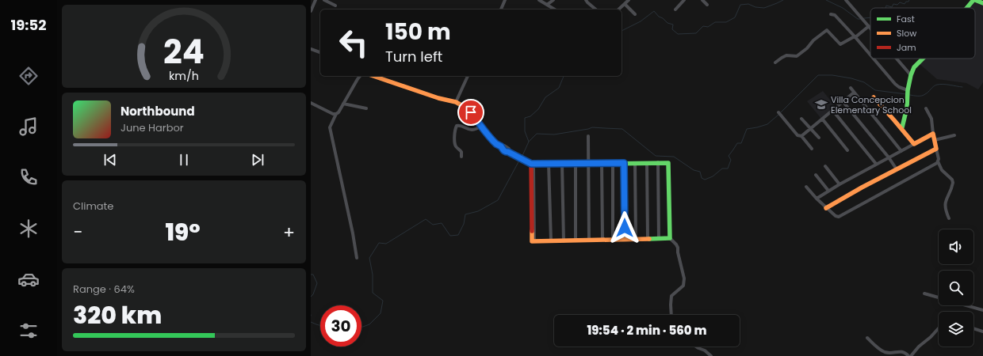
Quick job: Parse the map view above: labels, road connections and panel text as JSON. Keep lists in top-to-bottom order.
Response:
{
  "places": {
    "school or university": ["Villa Concepcion Elementary School"]
  },
  "legend": ["Fast", "Slow", "Jam"],
  "page": {
    "tabs": "19:52",
    "turn": ["150 m", "Turn left"],
    "song": ["Northbound", "June Harbor"],
    "tile": [
      "Climate",
      ["Range · 64%", "320 km"]
    ],
    "heat": ["−", "19°", "+"],
    "limit": "30",
    "trip": "19:54 · 2 min · 560 m",
    "gauge": ["24", "km/h"]
  }
}
